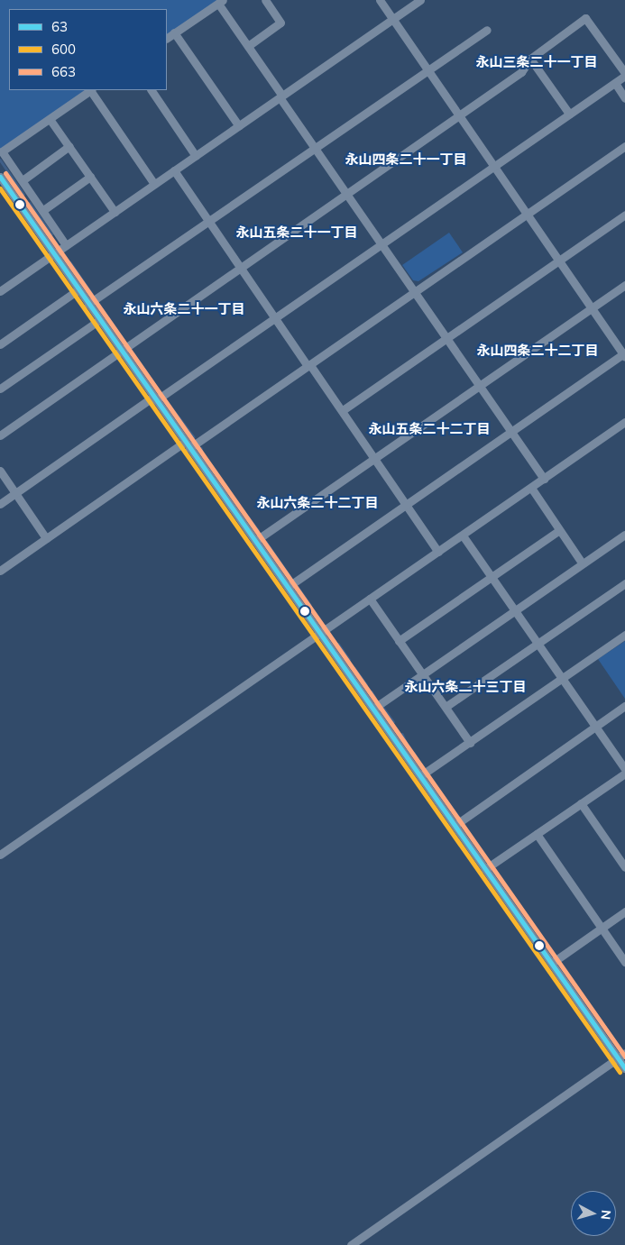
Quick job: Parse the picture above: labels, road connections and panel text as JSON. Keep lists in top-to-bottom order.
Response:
{
  "districts": [
    "永山三条二十一丁目",
    "永山四条二十一丁目",
    "永山五条二十一丁目",
    "永山六条二十一丁目",
    "永山四条二十二丁目",
    "永山五条二十二丁目",
    "永山六条二十二丁目",
    "永山六条二十三丁目"
  ],
  "lines": ["transit line 663", "transit line 63", "transit line 600"],
  "legend": ["63", "600", "663"],
  "north": "right"
}
